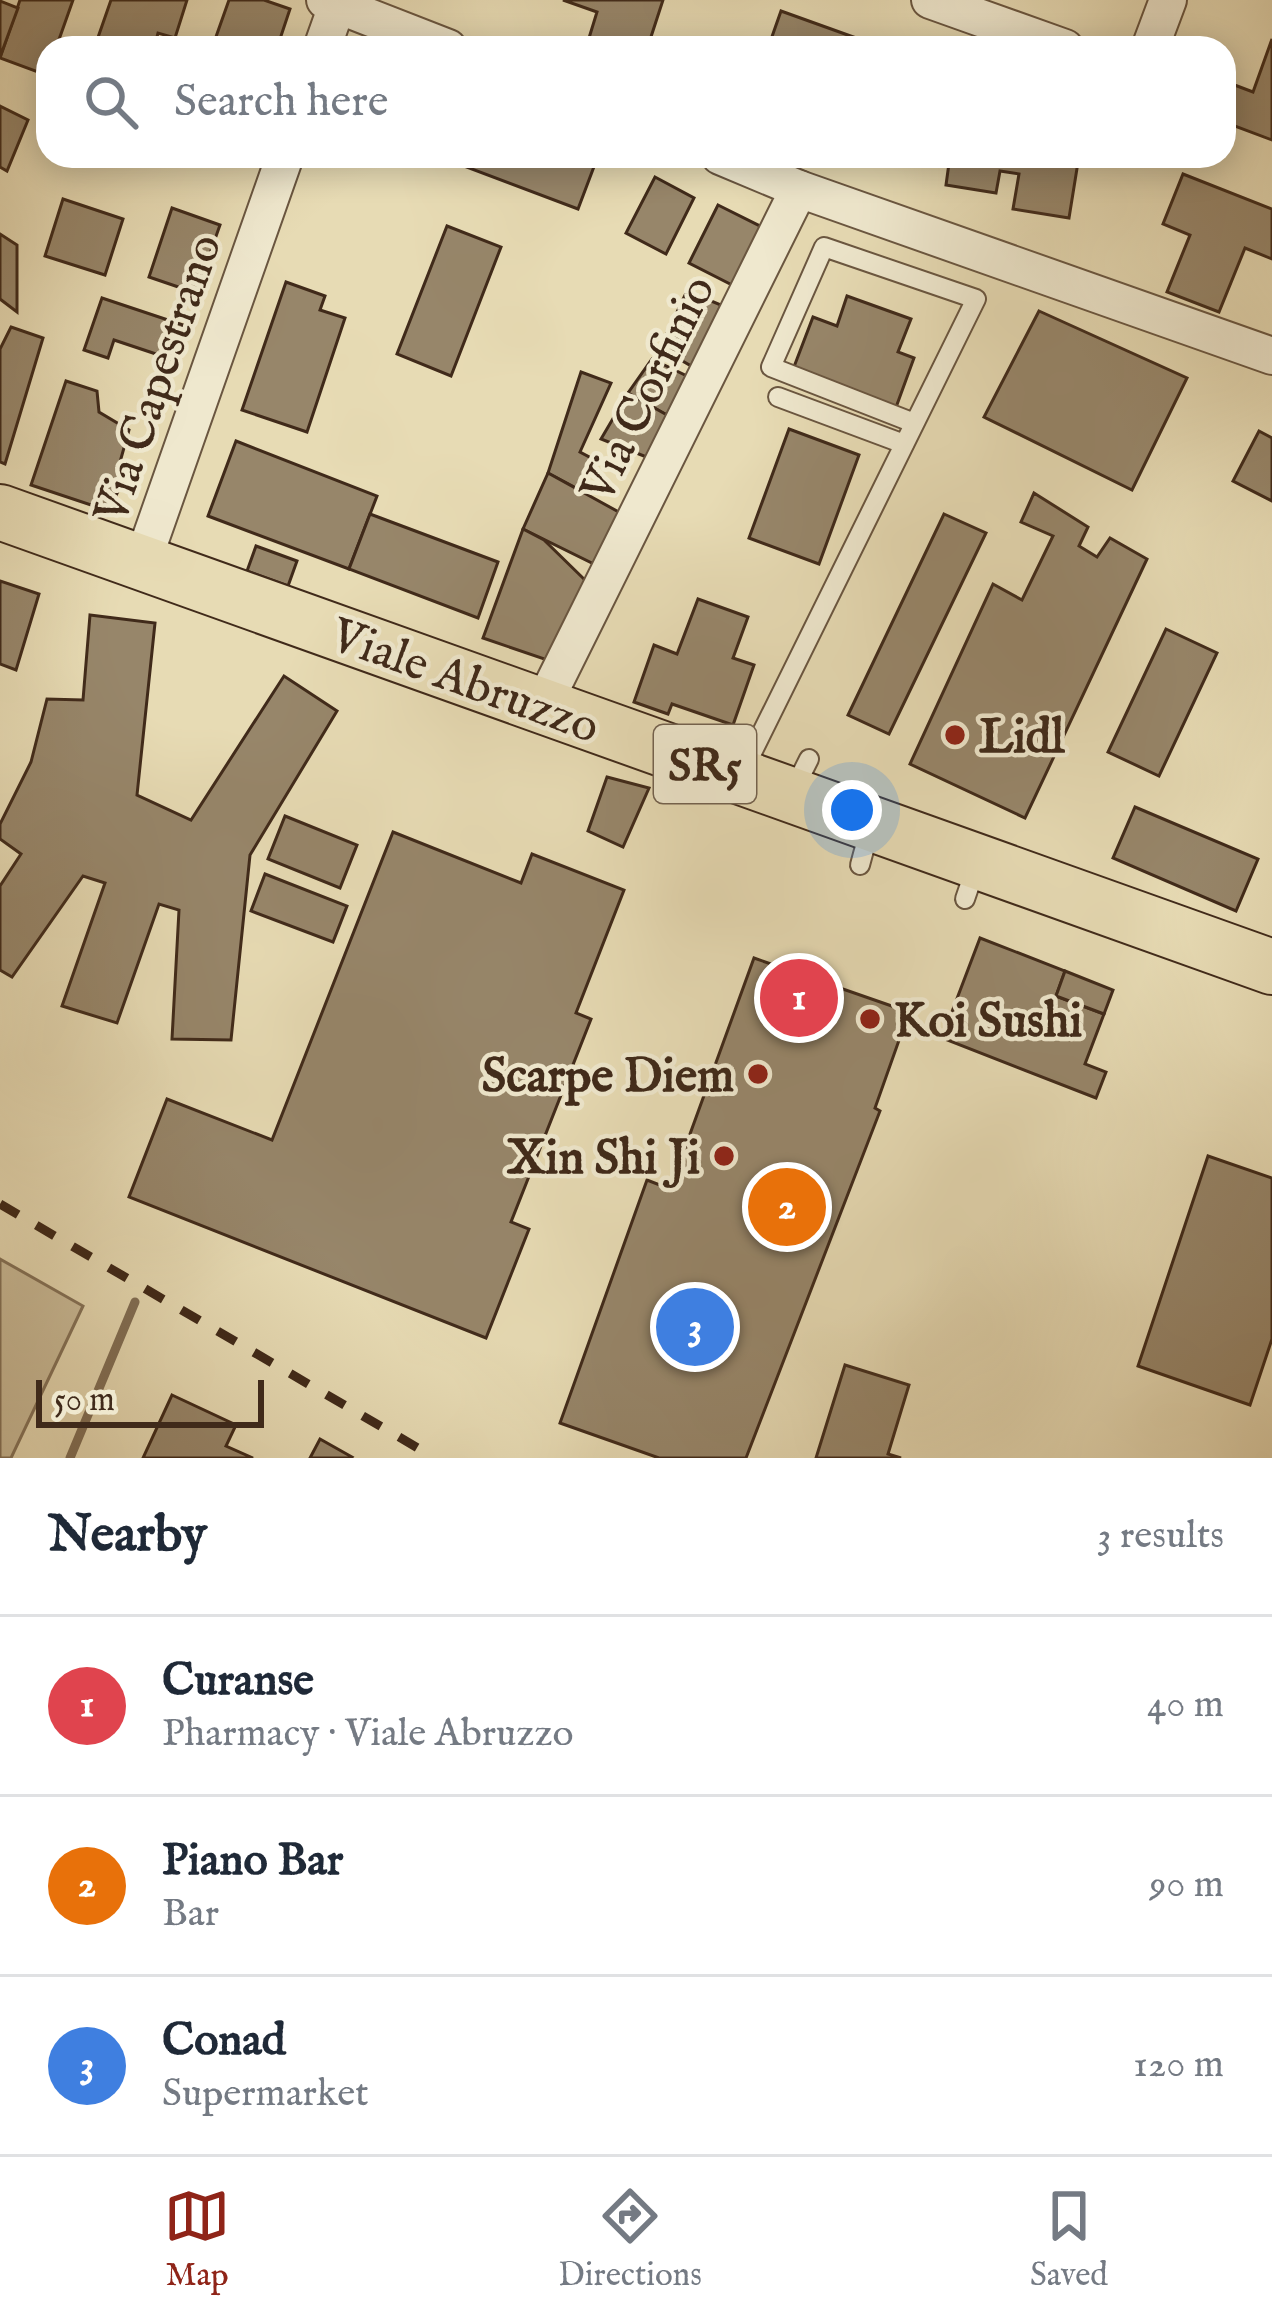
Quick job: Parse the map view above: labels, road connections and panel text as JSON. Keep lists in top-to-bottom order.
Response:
{
  "streets": {
    "main road": ["Viale Abruzzo", "SR5"],
    "street": ["Via Capestrano", "Via Corfinio"]
  },
  "crossings": [
    ["Via Capestrano", "Viale Abruzzo"],
    ["Via Corfinio", "Viale Abruzzo"]
  ],
  "places": [
    "Lidl",
    "Koi Sushi",
    "Scarpe Diem",
    "Xin Shi Ji"
  ],
  "scale_bar": "50 m",
  "page": {
    "search": "Search here",
    "pins": ["1", "2", "3"],
    "scale": "50 m",
    "heading": ["Nearby", "3 results"],
    "list": [
      {
        "mark": "1",
        "name": "Curanse",
        "note": "Pharmacy · Viale Abruzzo",
        "value": "40 m"
      },
      {
        "mark": "2",
        "name": "Piano Bar",
        "note": "Bar",
        "value": "90 m"
      },
      {
        "mark": "3",
        "name": "Conad",
        "note": "Supermarket",
        "value": "120 m"
      }
    ],
    "nav": ["Map", "Directions", "Saved"]
  }
}
